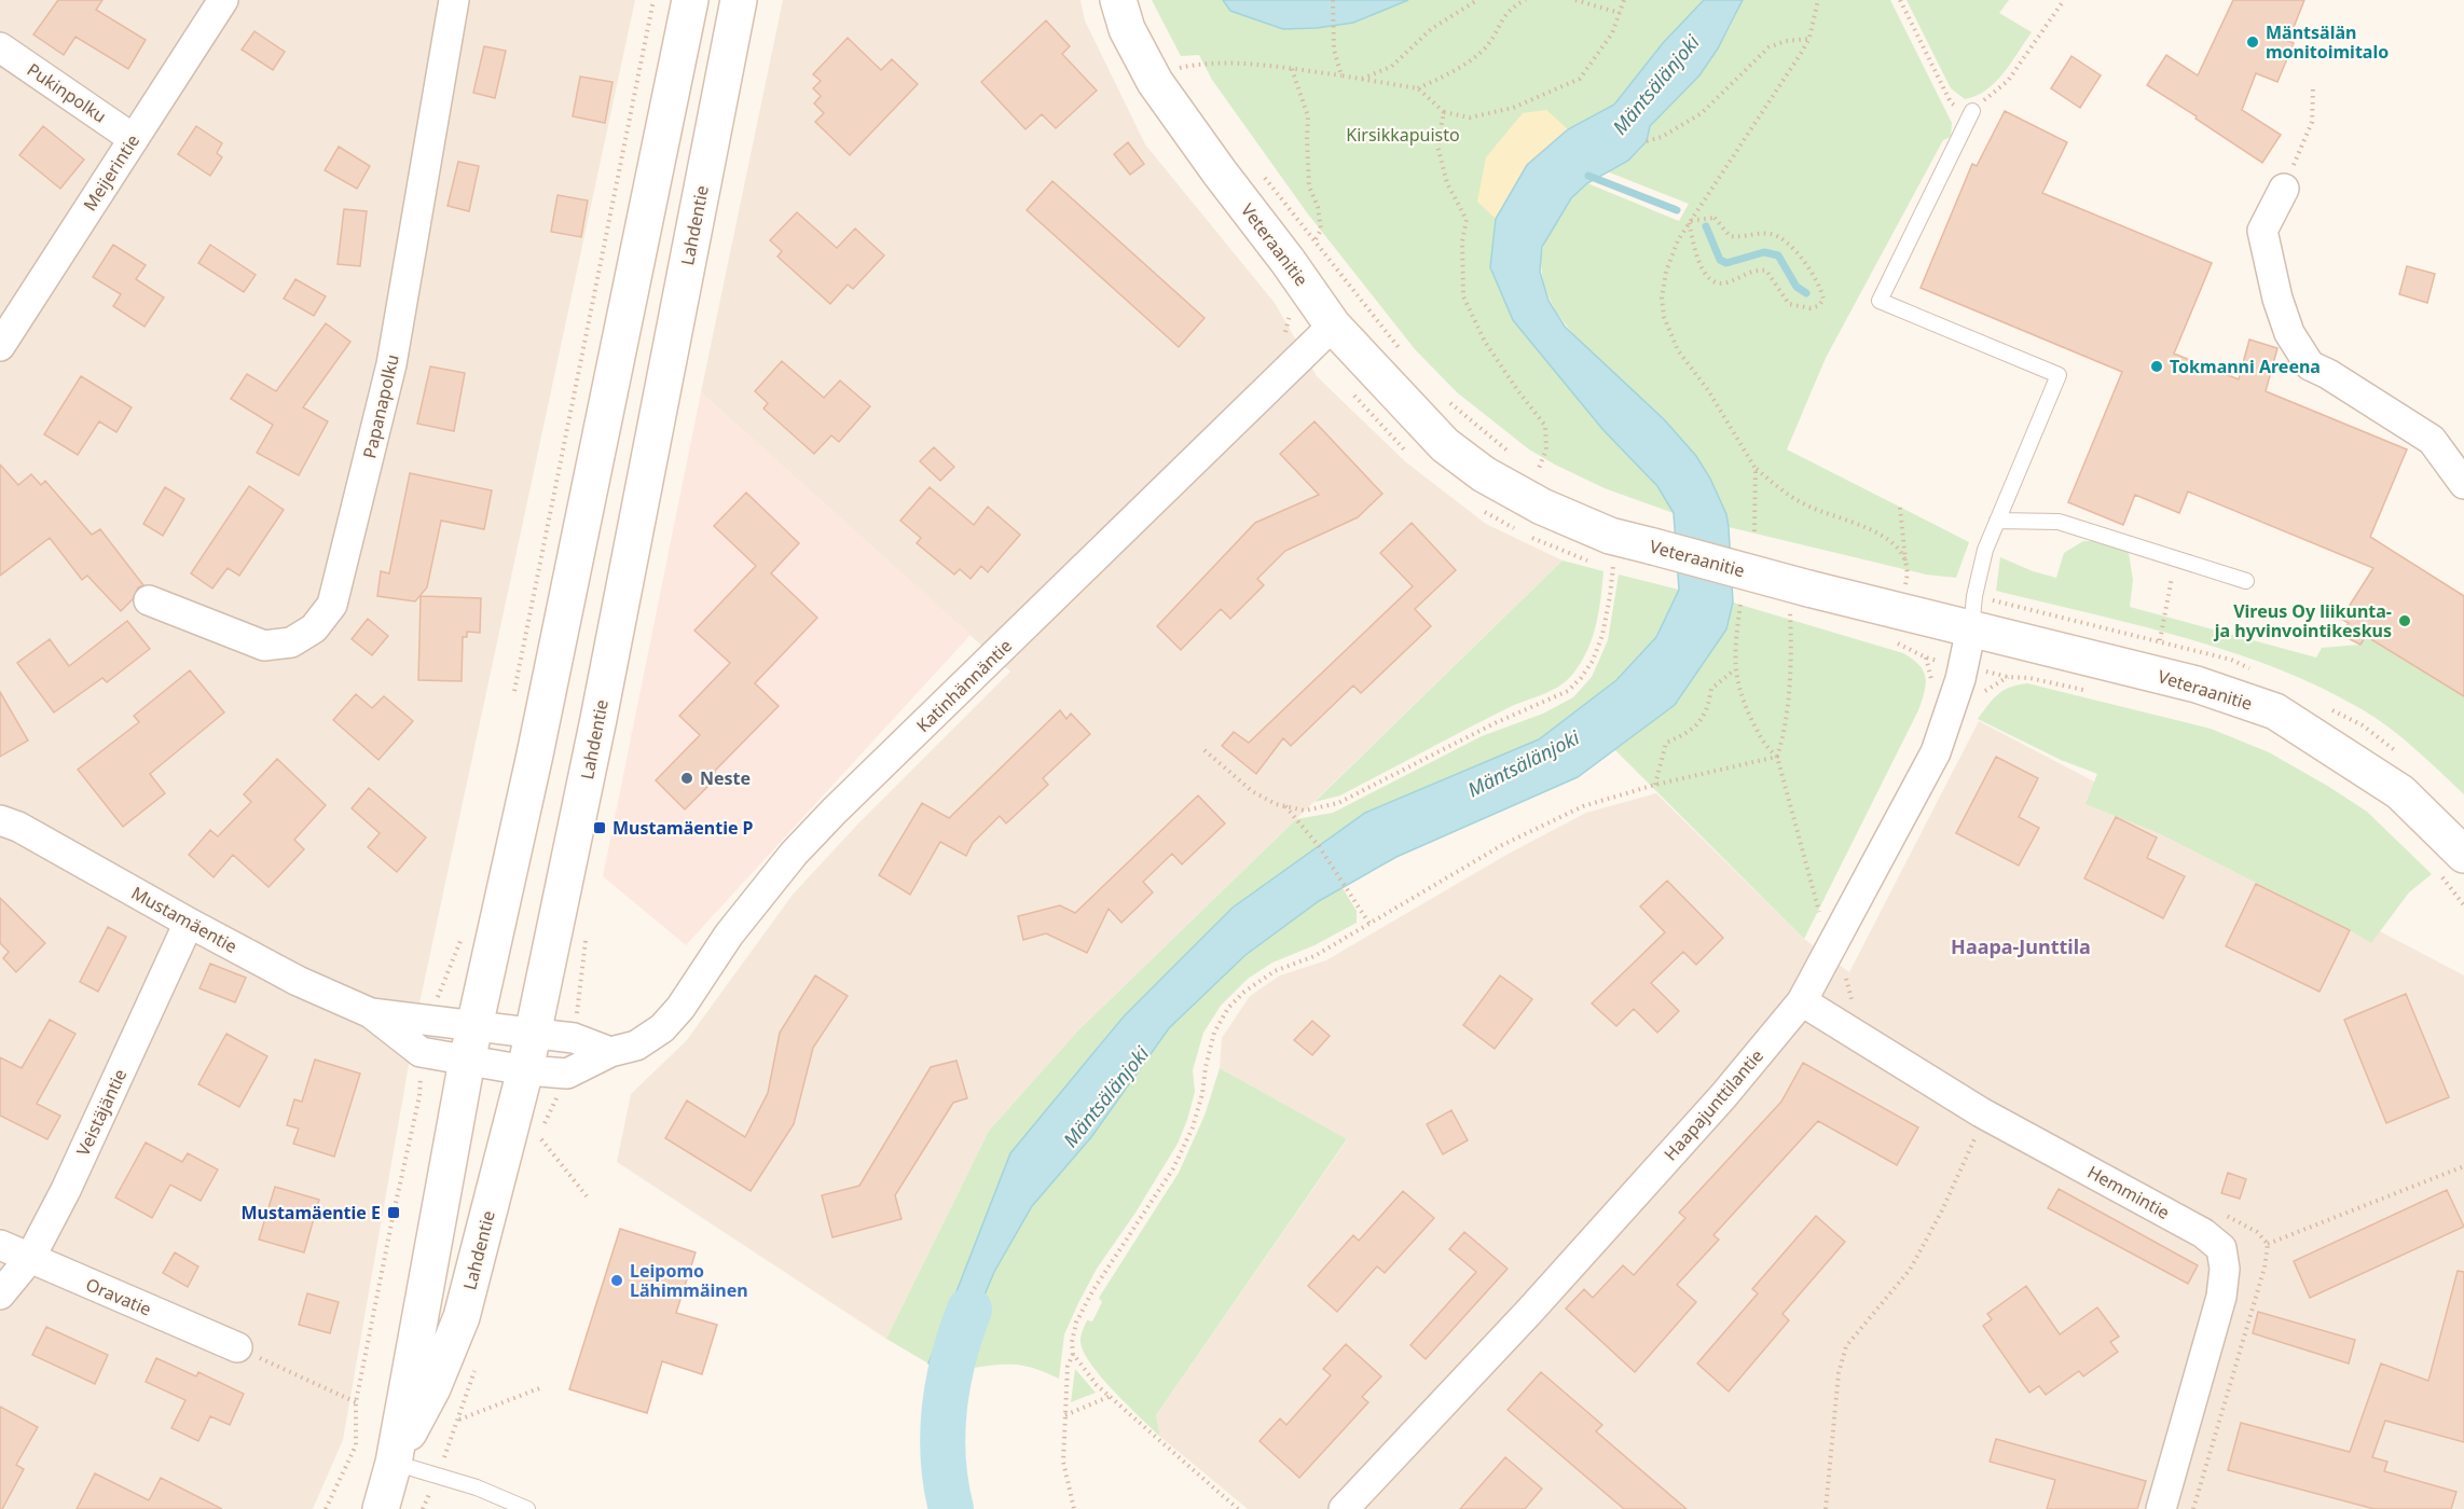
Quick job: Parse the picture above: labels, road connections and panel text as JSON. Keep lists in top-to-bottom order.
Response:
{
  "streets": {
    "main road": ["Lahdentie", "Veteraanitie"],
    "street": [
      "Pukinpolku",
      "Meijerintie",
      "Papanapolku",
      "Katinhännäntie",
      "Mustamäentie",
      "Haapajunttilantie",
      "Veistäjäntie",
      "Hemmintie",
      "Oravatie"
    ]
  },
  "crossings": [
    ["Pukinpolku", "Meijerintie"],
    ["Lahdentie", "Katinhännäntie"],
    ["Lahdentie", "Mustamäentie"],
    ["Veteraanitie", "Katinhännäntie"],
    ["Veteraanitie", "Haapajunttilantie"],
    ["Katinhännäntie", "Mustamäentie"],
    ["Mustamäentie", "Veistäjäntie"],
    ["Haapajunttilantie", "Hemmintie"],
    ["Veistäjäntie", "Oravatie"]
  ],
  "districts": ["Haapa-Junttila"],
  "water": ["Mäntsälänjoki"],
  "parks": ["Kirsikkapuisto"],
  "places": {
    "other": [
      "Mäntsälän monitoimitalo",
      "Tokmanni Areena",
      "Vireus Oy liikunta- ja hyvinvointikeskus",
      "Neste",
      "Leipomo Lähimmäinen"
    ],
    "transit": ["Mustamäentie P", "Mustamäentie E"]
  }
}
